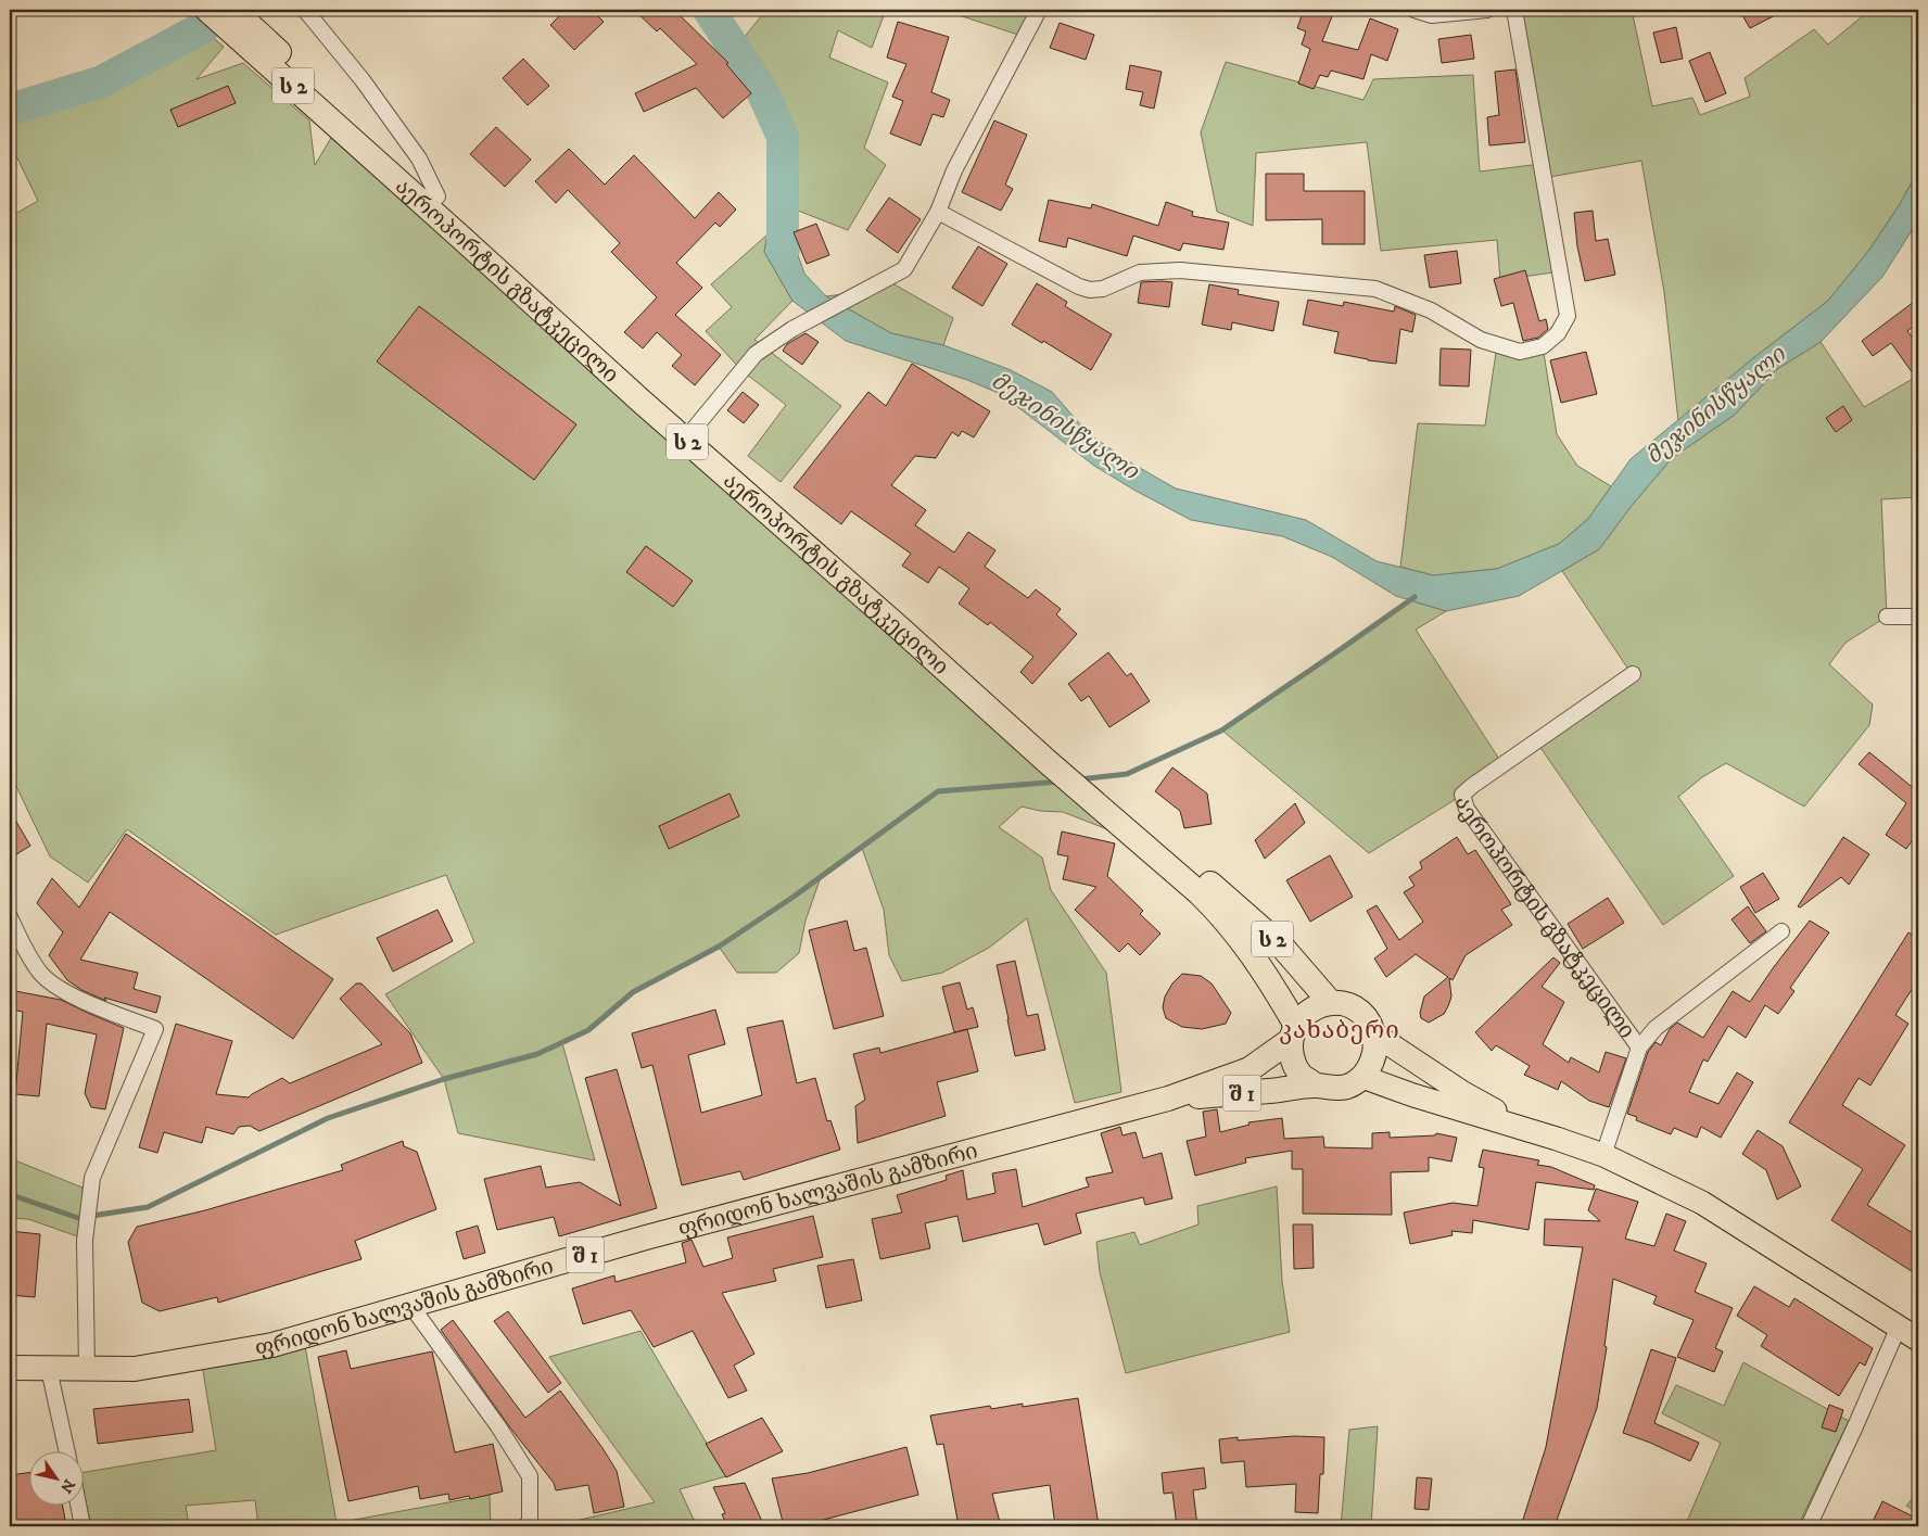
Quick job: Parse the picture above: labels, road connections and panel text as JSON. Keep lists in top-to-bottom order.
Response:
{
  "streets": {
    "highway": [
      "ს 2",
      "აეროპორტის გზატკეცილი",
      "შ 1",
      "ფრიდონ ხალვაშის გამზირი"
    ]
  },
  "crossings": [
    ["აეროპორტის გზატკეცილი", "შ 1"],
    ["შ 1", "ფრიდონ ხალვაშის გამზირი"]
  ],
  "districts": ["კახაბერი"],
  "water": ["მეჯინისწყალი"],
  "north": "bottom right"
}
